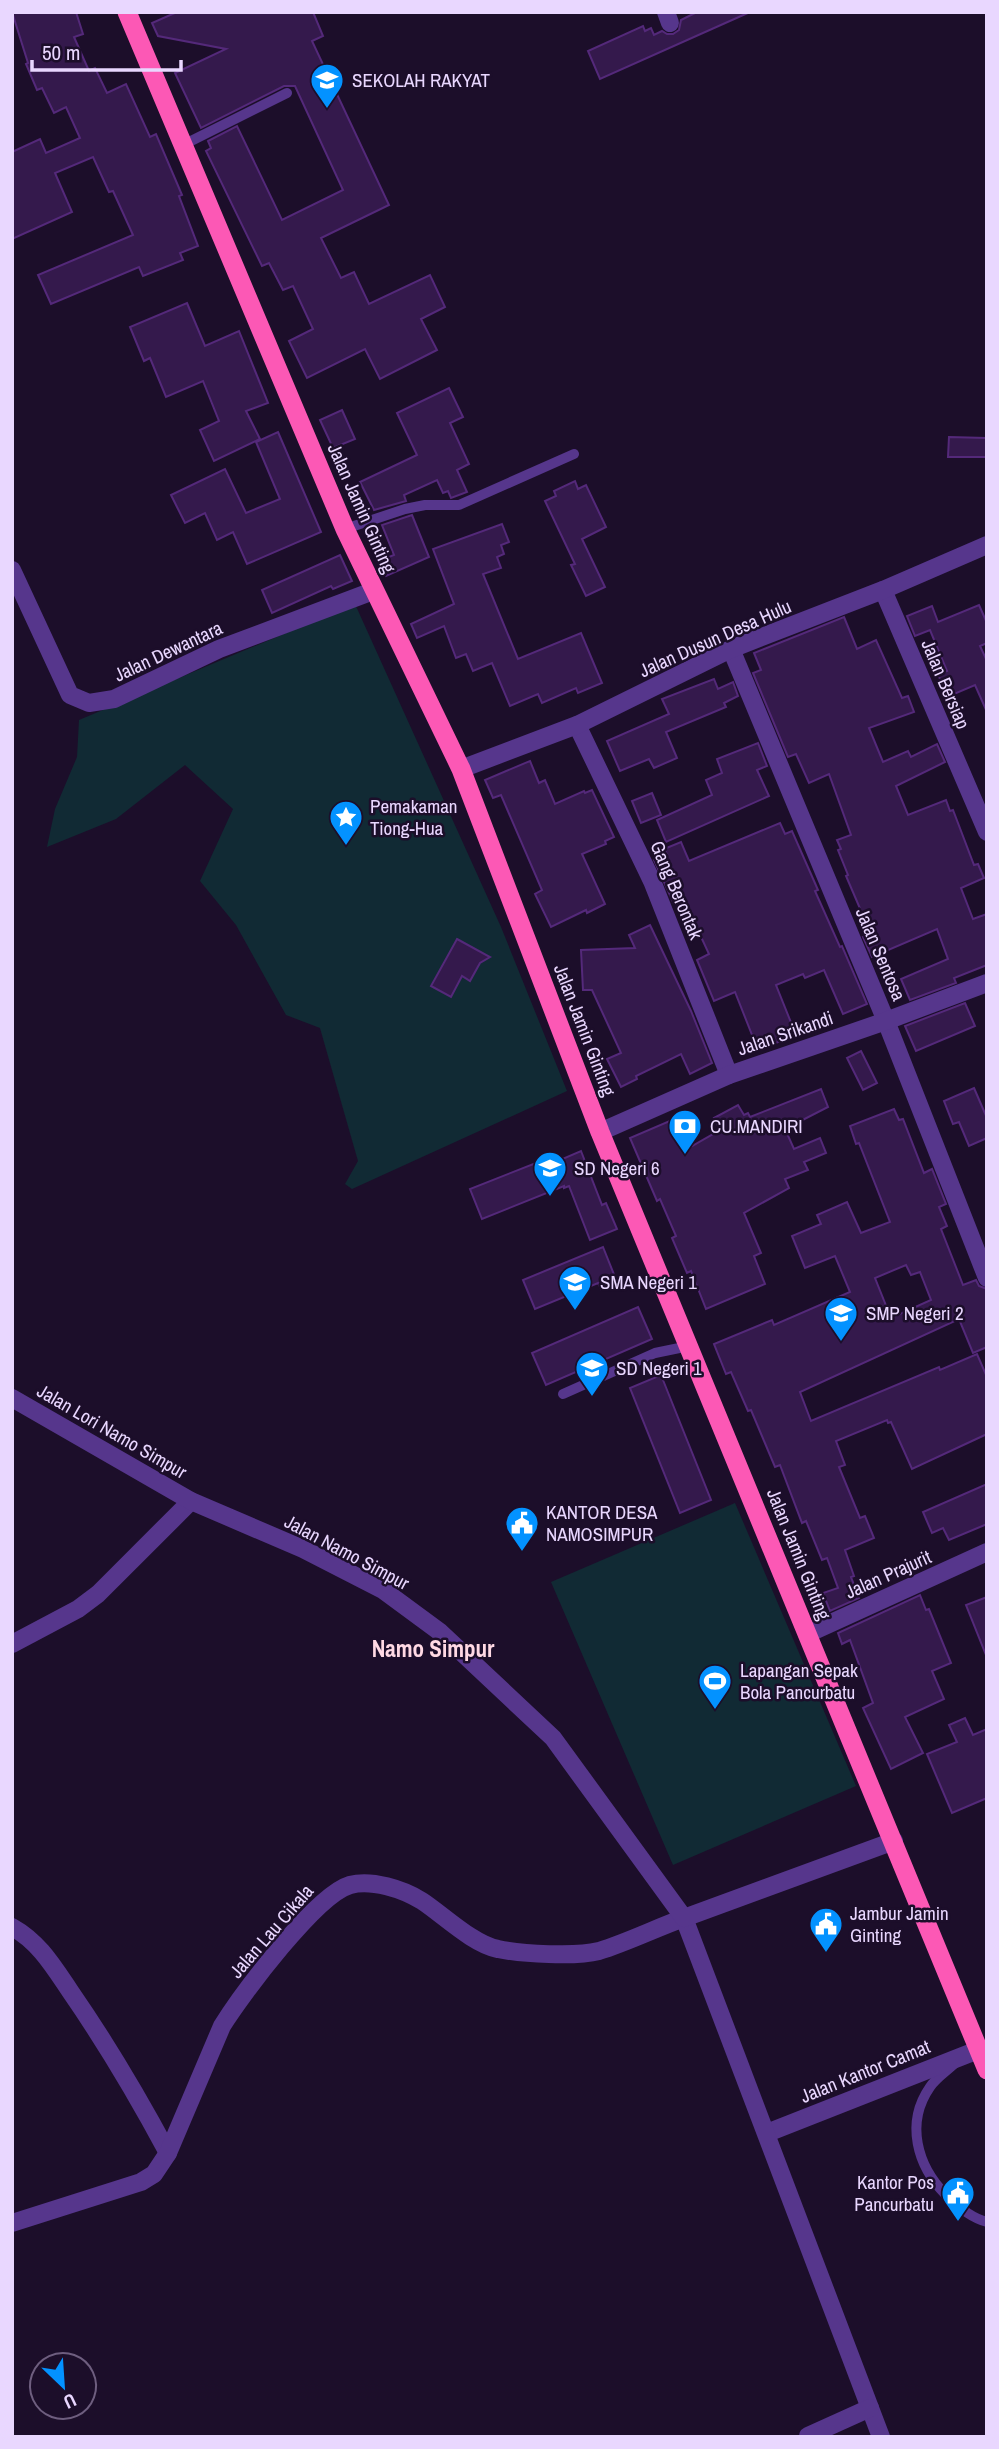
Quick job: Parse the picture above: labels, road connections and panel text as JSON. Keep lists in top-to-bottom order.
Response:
{
  "streets": {
    "highway": ["Jalan Jamin Ginting"],
    "street": [
      "Jalan Dusun Desa Hulu",
      "Jalan Dewantara",
      "Jalan Bersiap",
      "Gang Berontak",
      "Jalan Sentosa",
      "Jalan Srikandi",
      "Jalan Lori Namo Simpur",
      "Jalan Namo Simpur",
      "Jalan Prajurit",
      "Jalan Lau Cikala",
      "Jalan Kantor Camat"
    ]
  },
  "crossings": [
    ["Jalan Jamin Ginting", "Jalan Dusun Desa Hulu"],
    ["Jalan Jamin Ginting", "Jalan Dewantara"],
    ["Jalan Jamin Ginting", "Jalan Srikandi"],
    ["Jalan Jamin Ginting", "Jalan Prajurit"],
    ["Jalan Jamin Ginting", "Jalan Lau Cikala"],
    ["Jalan Jamin Ginting", "Jalan Kantor Camat"],
    ["Jalan Dusun Desa Hulu", "Jalan Bersiap"],
    ["Jalan Dusun Desa Hulu", "Gang Berontak"],
    ["Jalan Dusun Desa Hulu", "Jalan Sentosa"],
    ["Gang Berontak", "Jalan Srikandi"],
    ["Jalan Sentosa", "Jalan Srikandi"],
    ["Jalan Lori Namo Simpur", "Jalan Namo Simpur"],
    ["Jalan Namo Simpur", "Jalan Lau Cikala"],
    ["Jalan Namo Simpur", "Jalan Kantor Camat"]
  ],
  "districts": ["Namo Simpur"],
  "places": {
    "school or university": [
      "SEKOLAH RAKYAT",
      "SD Negeri 6",
      "SMA Negeri 1",
      "SMP Negeri 2",
      "SD Negeri 1"
    ],
    "place": ["Pemakaman Tiong-Hua"],
    "bank": ["CU.MANDIRI"],
    "public building": ["KANTOR DESA NAMOSIMPUR", "Jambur Jamin Ginting", "Kantor Pos Pancurbatu"],
    "sports": ["Lapangan Sepak Bola Pancurbatu"]
  },
  "scale_bar": "50 m",
  "north": "bottom right"
}
